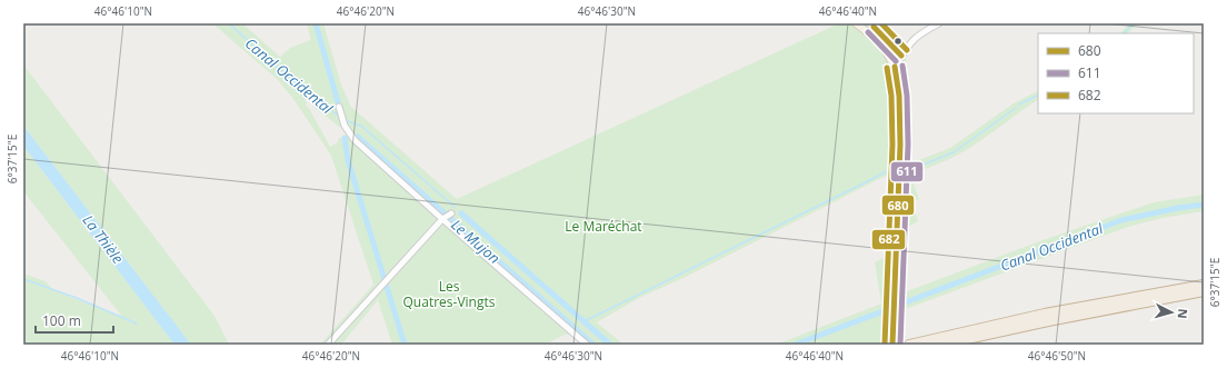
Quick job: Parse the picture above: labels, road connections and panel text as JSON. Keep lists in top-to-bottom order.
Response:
{
  "water": ["Canal Occidental", "La Thièle", "Le Mujon"],
  "parks": ["Le Maréchat", "Les Quatres-Vingts"],
  "lines": ["transit line 682", "transit line 680", "transit line 611"],
  "legend": ["680", "611", "682"],
  "scale_bar": "100 m",
  "north": "right",
  "coordinates": [
    "46°46'10\"N",
    "46°46'20\"N",
    "46°46'30\"N",
    "46°46'40\"N",
    "6°37'15\"E",
    "46°46'50\"N"
  ]
}
